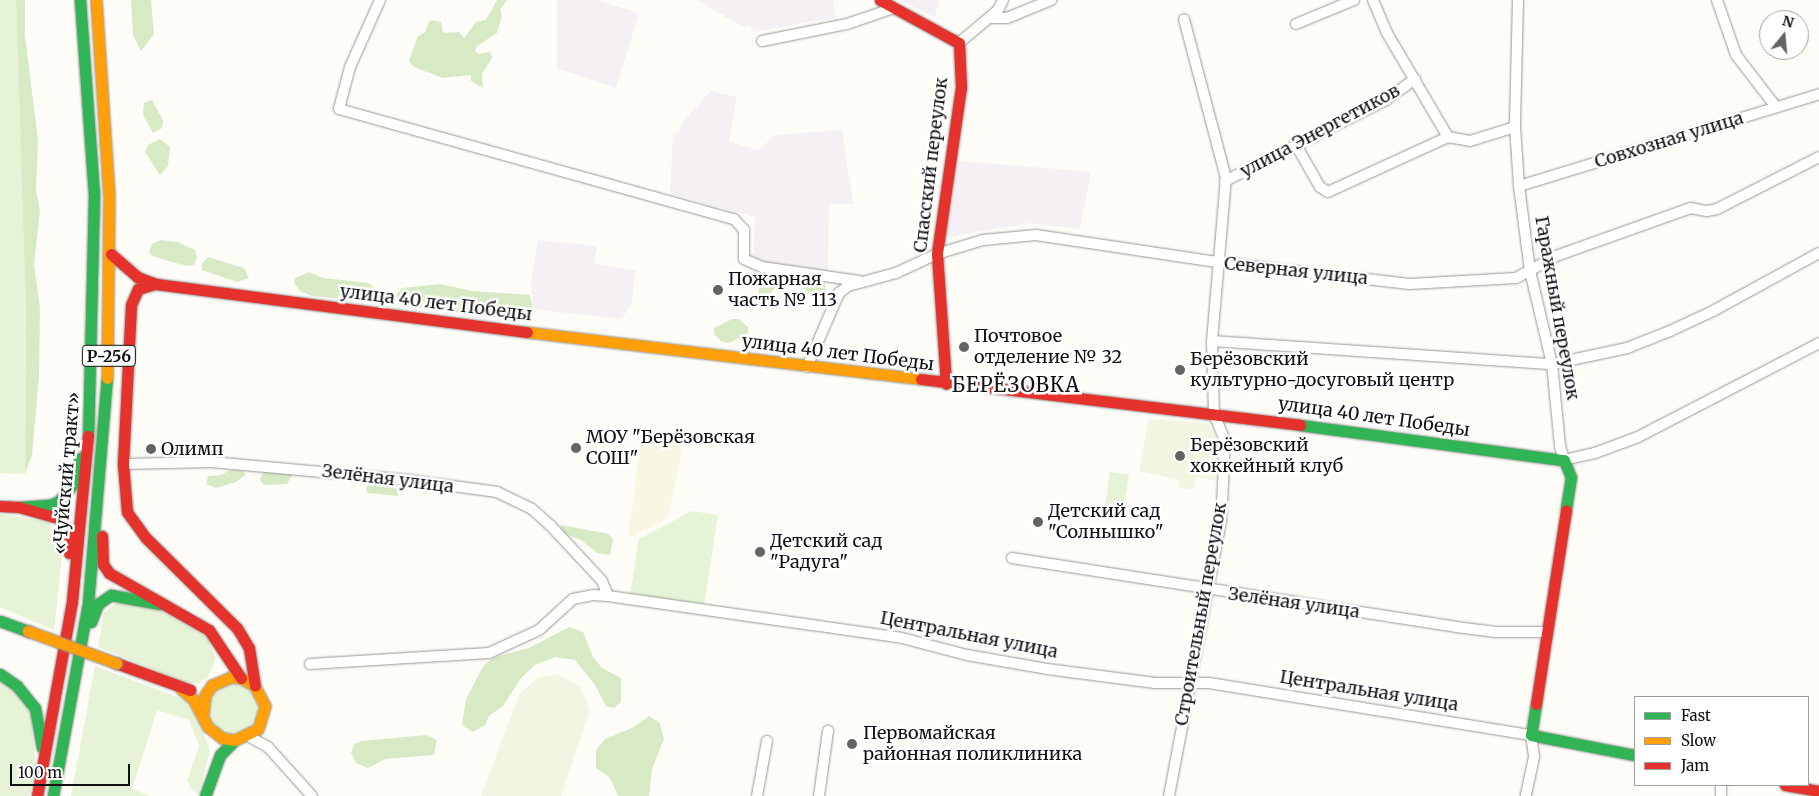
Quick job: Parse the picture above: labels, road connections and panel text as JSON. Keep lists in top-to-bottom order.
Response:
{
  "streets": {
    "main road": [
      "Спасский переулок",
      "улица 40 лет Победы",
      "Гаражный переулок",
      "Р-256",
      "«Чуйский тракт»",
      "Центральная улица"
    ],
    "street": [
      "улица Энергетиков",
      "Совхозная улица",
      "Северная улица",
      "Зелёная улица",
      "Строительный переулок"
    ]
  },
  "crossings": [
    ["улица Энергетиков", "Строительный переулок"],
    ["Совхозная улица", "Гаражный переулок"],
    ["Спасский переулок", "Северная улица"],
    ["Спасский переулок", "улица 40 лет Победы"],
    ["Северная улица", "улица 40 лет Победы"],
    ["Северная улица", "Гаражный переулок"],
    ["Северная улица", "Строительный переулок"],
    ["улица 40 лет Победы", "Гаражный переулок"],
    ["улица 40 лет Победы", "«Чуйский тракт»"],
    ["улица 40 лет Победы", "Строительный переулок"],
    ["Гаражный переулок", "Зелёная улица"],
    ["Гаражный переулок", "Центральная улица"],
    ["Зелёная улица", "Строительный переулок"],
    ["Зелёная улица", "Центральная улица"],
    ["Строительный переулок", "Центральная улица"]
  ],
  "districts": ["БЕРЁЗОВКА"],
  "places": [
    "Пожарная часть № 113",
    "Почтовое отделение № 32",
    "Берёзовский культурно-досуговый центр",
    "МОУ \"Берёзовская СОШ\"",
    "Олимп",
    "Берёзовский хоккейный клуб",
    "Детский сад \"Солнышко\"",
    "Детский сад \"Радуга\"",
    "Первомайская районная поликлиника"
  ],
  "legend": ["Fast", "Slow", "Jam"],
  "scale_bar": "100 m",
  "north": "top"
}
